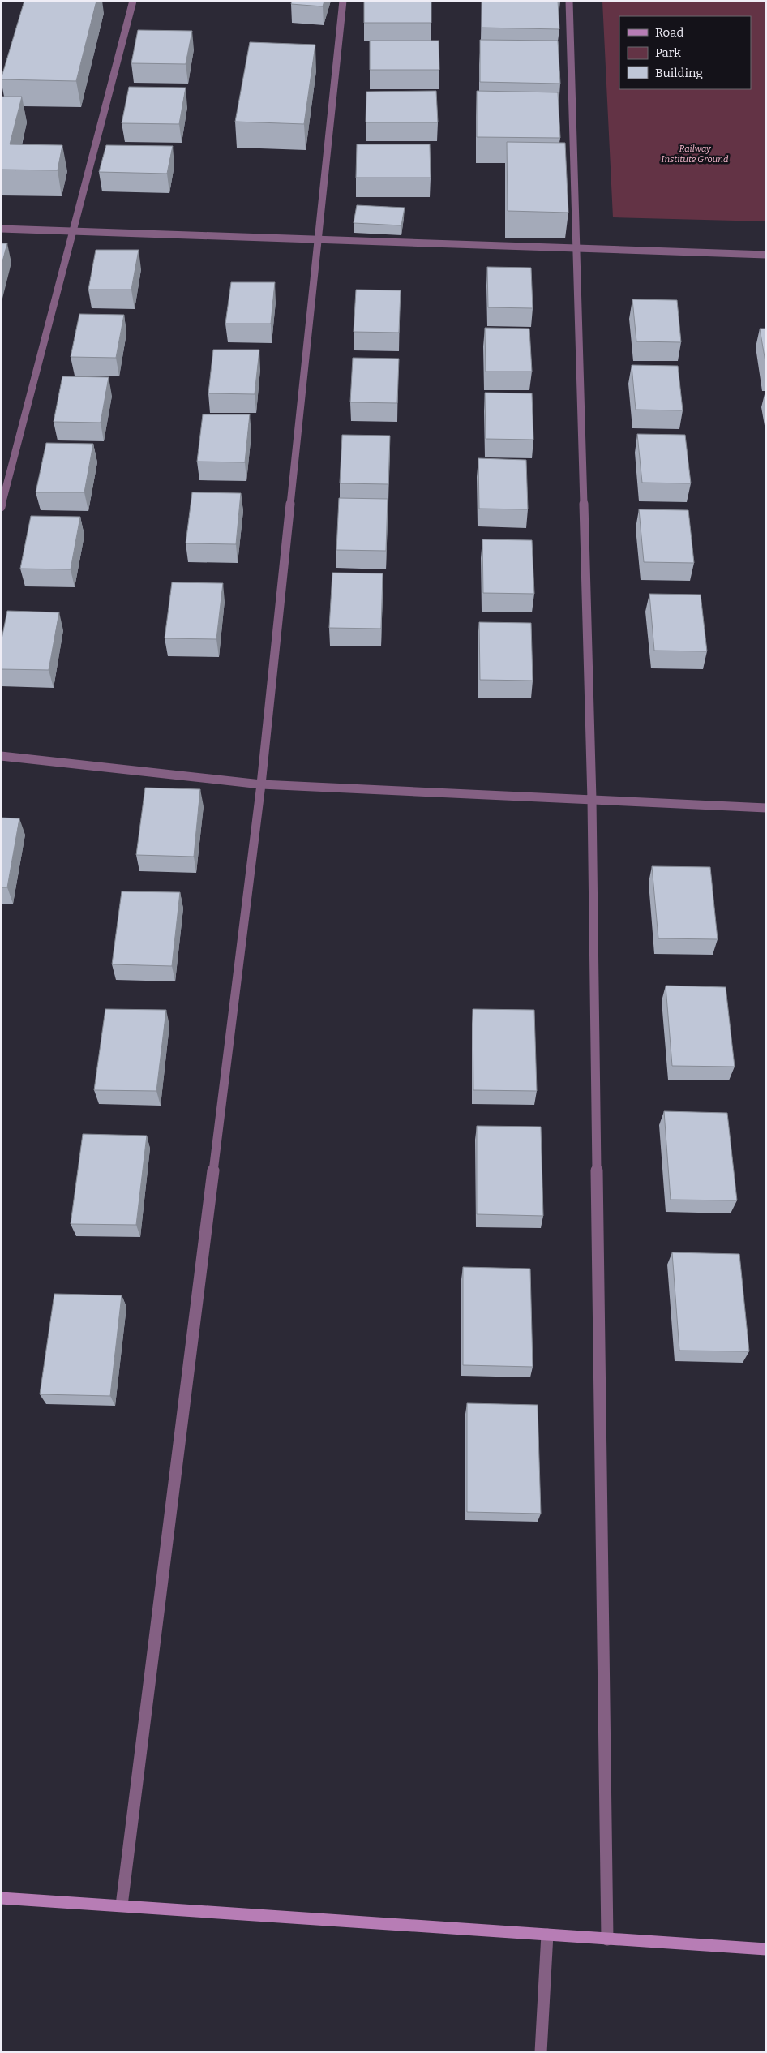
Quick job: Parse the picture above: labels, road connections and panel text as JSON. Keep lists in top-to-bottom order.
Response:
{
  "parks": ["Railway Institute Ground"],
  "legend": ["Road", "Park", "Building"]
}
